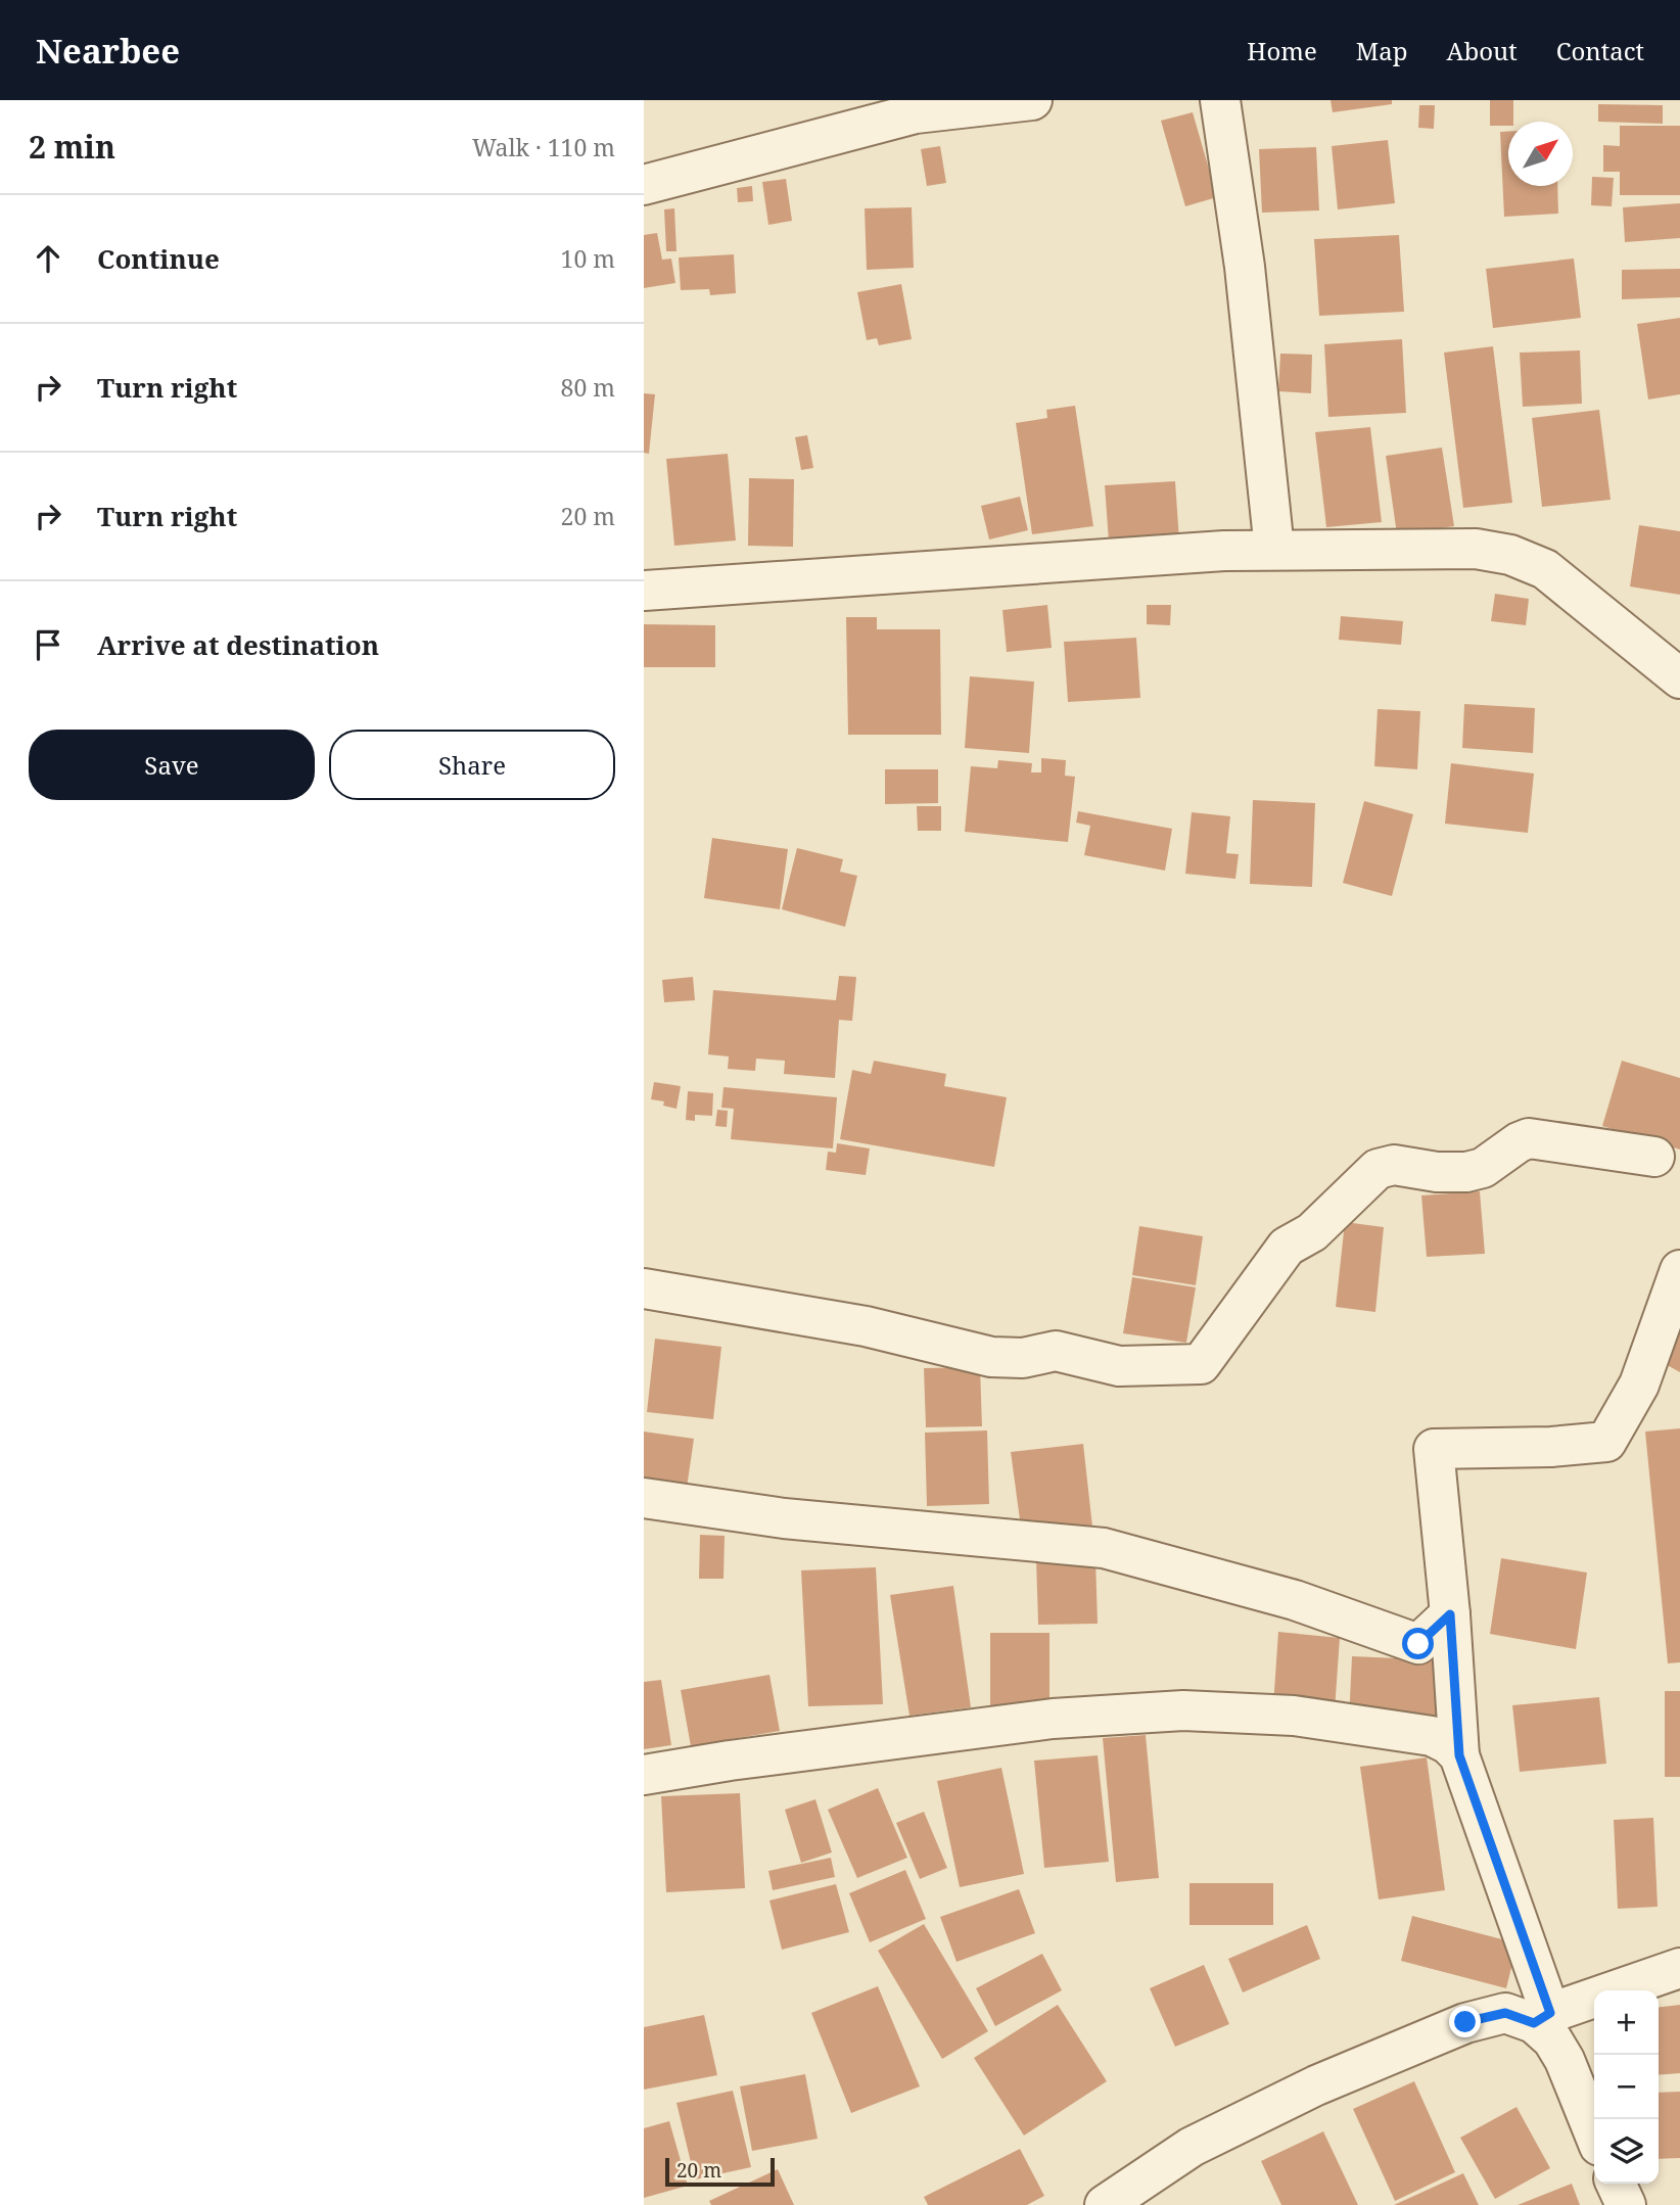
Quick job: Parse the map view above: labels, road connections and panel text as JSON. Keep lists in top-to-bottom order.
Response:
{
  "scale_bar": "20 m",
  "north": "top right",
  "page": {
    "header": "Nearbee",
    "nav": [
      "Home",
      "Map",
      "About",
      "Contact"
    ],
    "heading": ["2 min", "Walk · 110 m"],
    "list": [
      ["Continue", "10 m"],
      ["Turn right", "80 m"],
      ["Turn right", "20 m"],
      "Arrive at destination"
    ],
    "buttons": ["Save", "Share"],
    "map_buttons": ["+", "−"],
    "scale": "20 m"
  }
}
